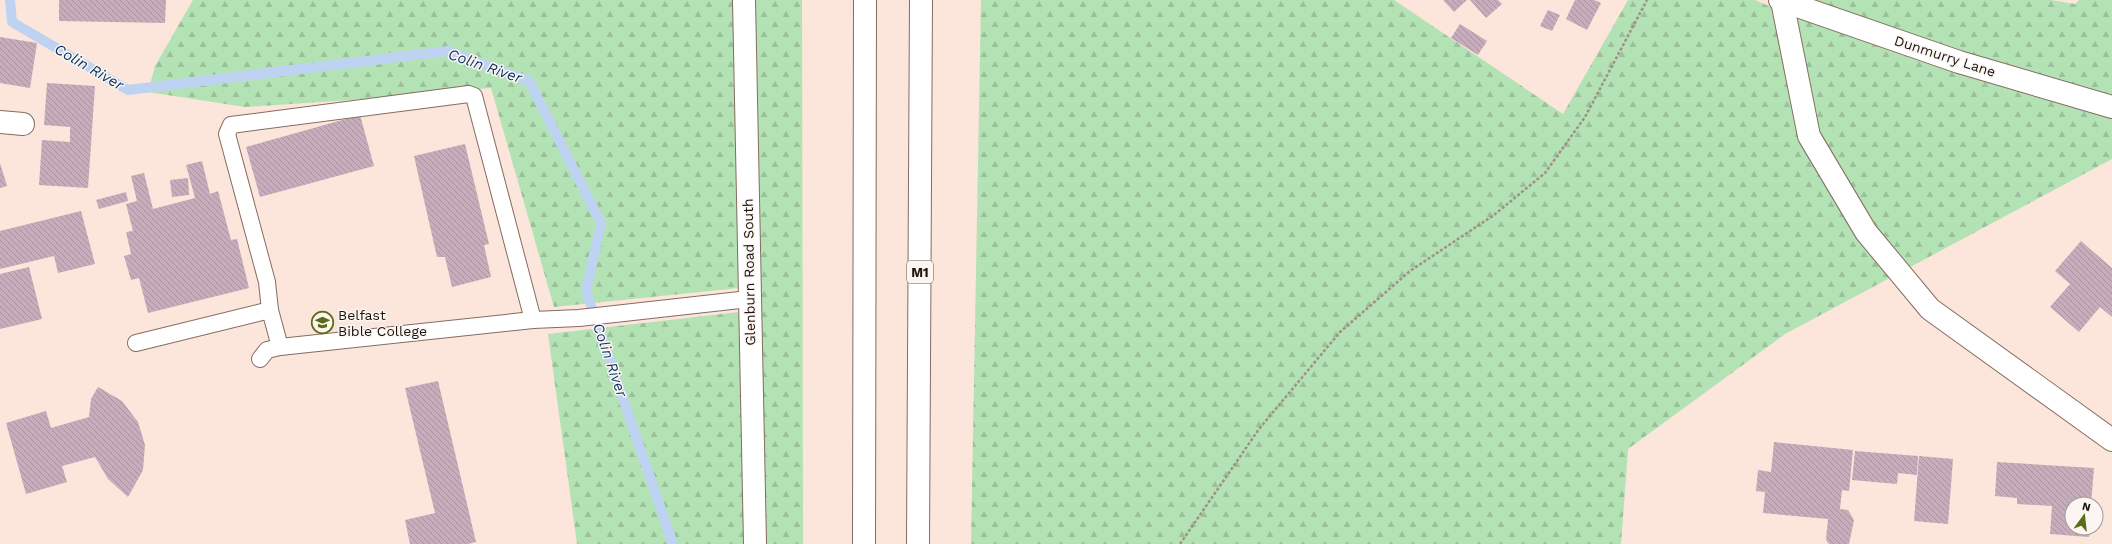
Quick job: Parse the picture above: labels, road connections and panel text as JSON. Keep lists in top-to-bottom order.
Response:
{
  "streets": {
    "main road": ["Dunmurry Lane", "Glenburn Road South", "M1"]
  },
  "water": ["Colin River"],
  "places": {
    "school or university": ["Belfast Bible College"]
  },
  "north": "top"
}
